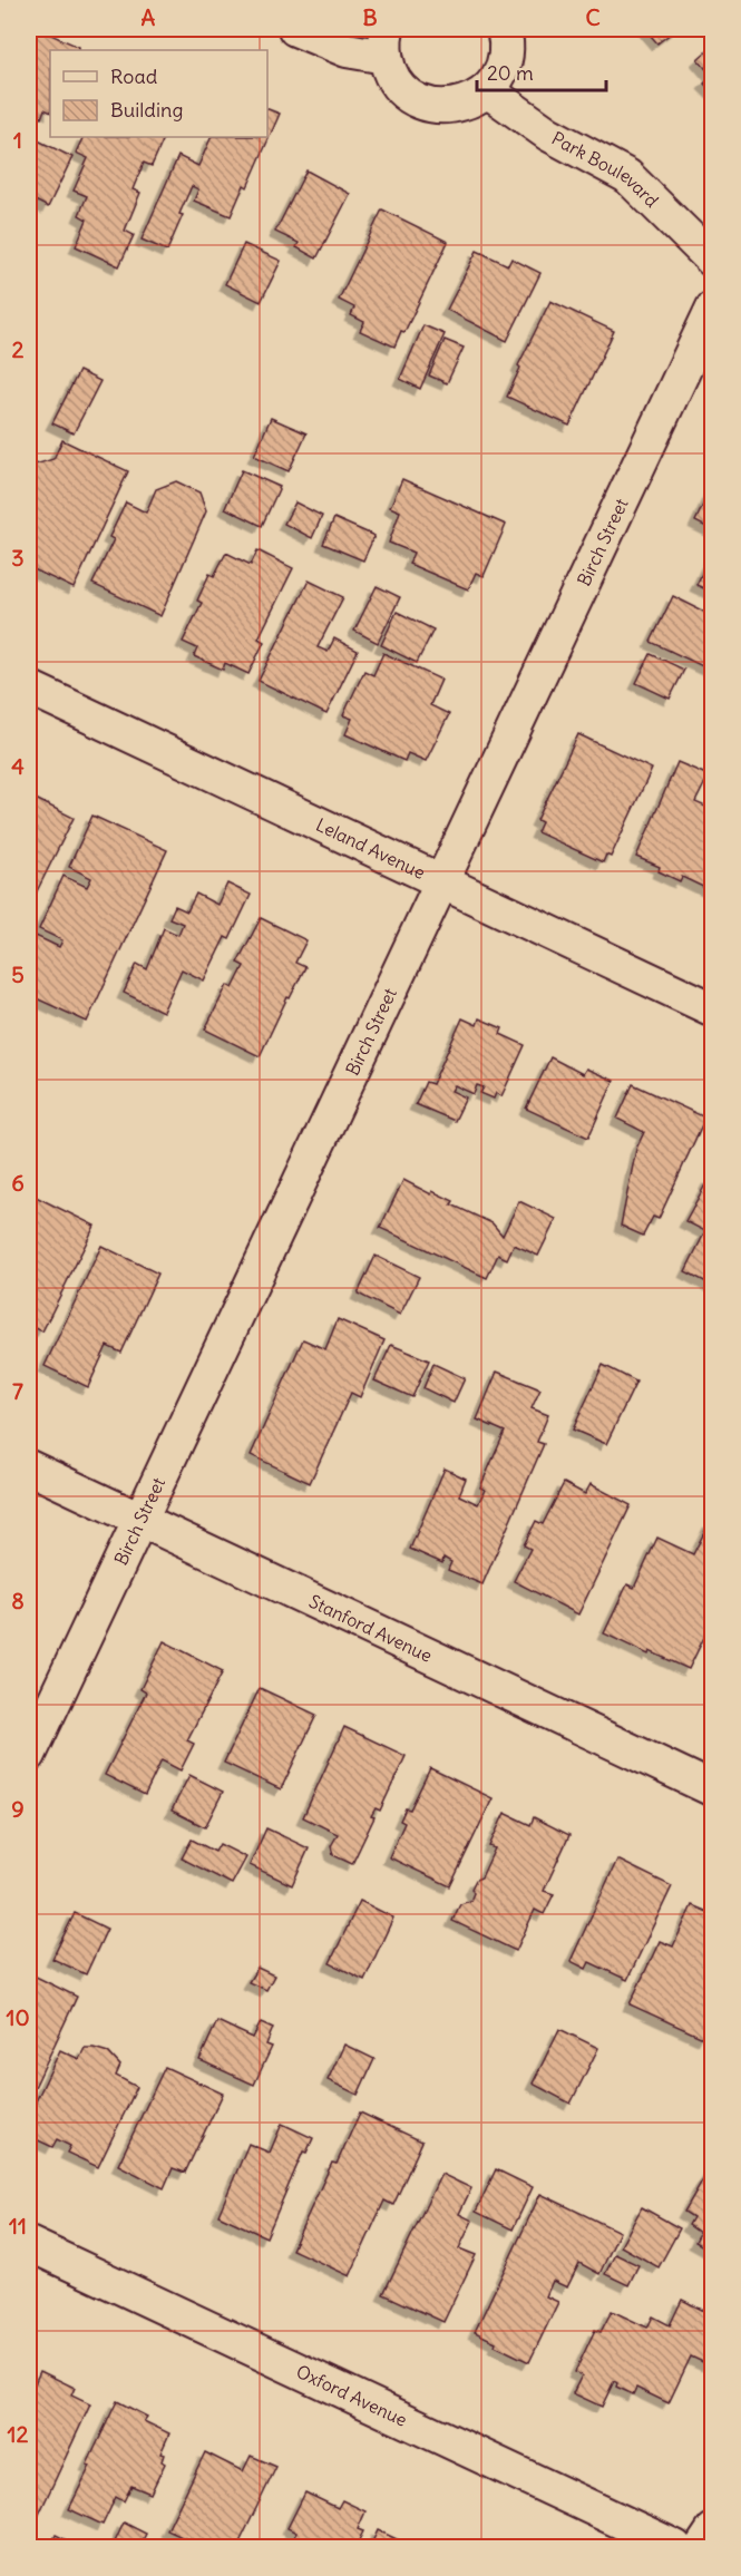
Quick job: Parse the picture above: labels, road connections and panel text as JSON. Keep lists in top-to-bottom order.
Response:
{
  "streets": {
    "street": [
      "Park Boulevard",
      "Birch Street",
      "Leland Avenue",
      "Stanford Avenue",
      "Oxford Avenue"
    ]
  },
  "crossings": [
    ["Birch Street", "Leland Avenue"],
    ["Birch Street", "Stanford Avenue"]
  ],
  "legend": ["Road", "Building"],
  "scale_bar": "20 m",
  "grid": {
    "columns": ["A", "B", "C"],
    "rows": [
      "1",
      "2",
      "3",
      "4",
      "5",
      "6",
      "7",
      "8",
      "9",
      "10",
      "11",
      "12"
    ]
  }
}
